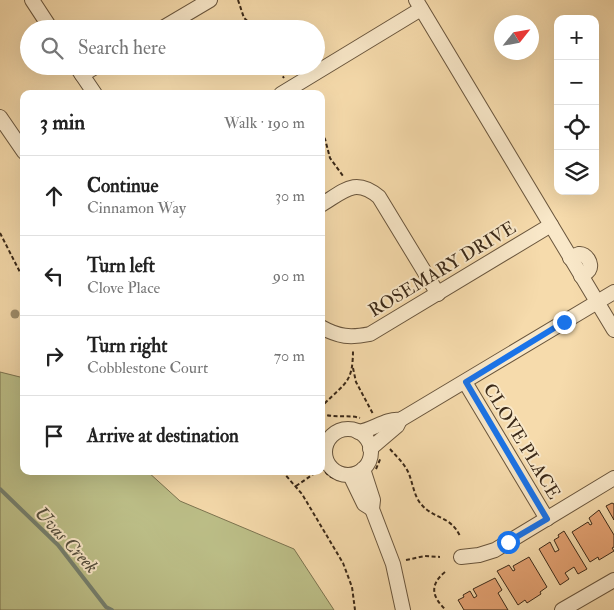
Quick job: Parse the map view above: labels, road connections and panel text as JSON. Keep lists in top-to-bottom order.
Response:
{
  "streets": {
    "street": ["ROSEMARY DRIVE", "CLOVE PLACE"]
  },
  "water": ["Uvas Creek"],
  "north": "top right",
  "page": {
    "map_buttons": ["+", "−"],
    "search": "Search here",
    "heading": ["3 min", "Walk · 190 m"],
    "list": [
      ["Continue", "Cinnamon Way", "30 m"],
      ["Turn left", "Clove Place", "90 m"],
      ["Turn right", "Cobblestone Court", "70 m"],
      "Arrive at destination"
    ]
  }
}
